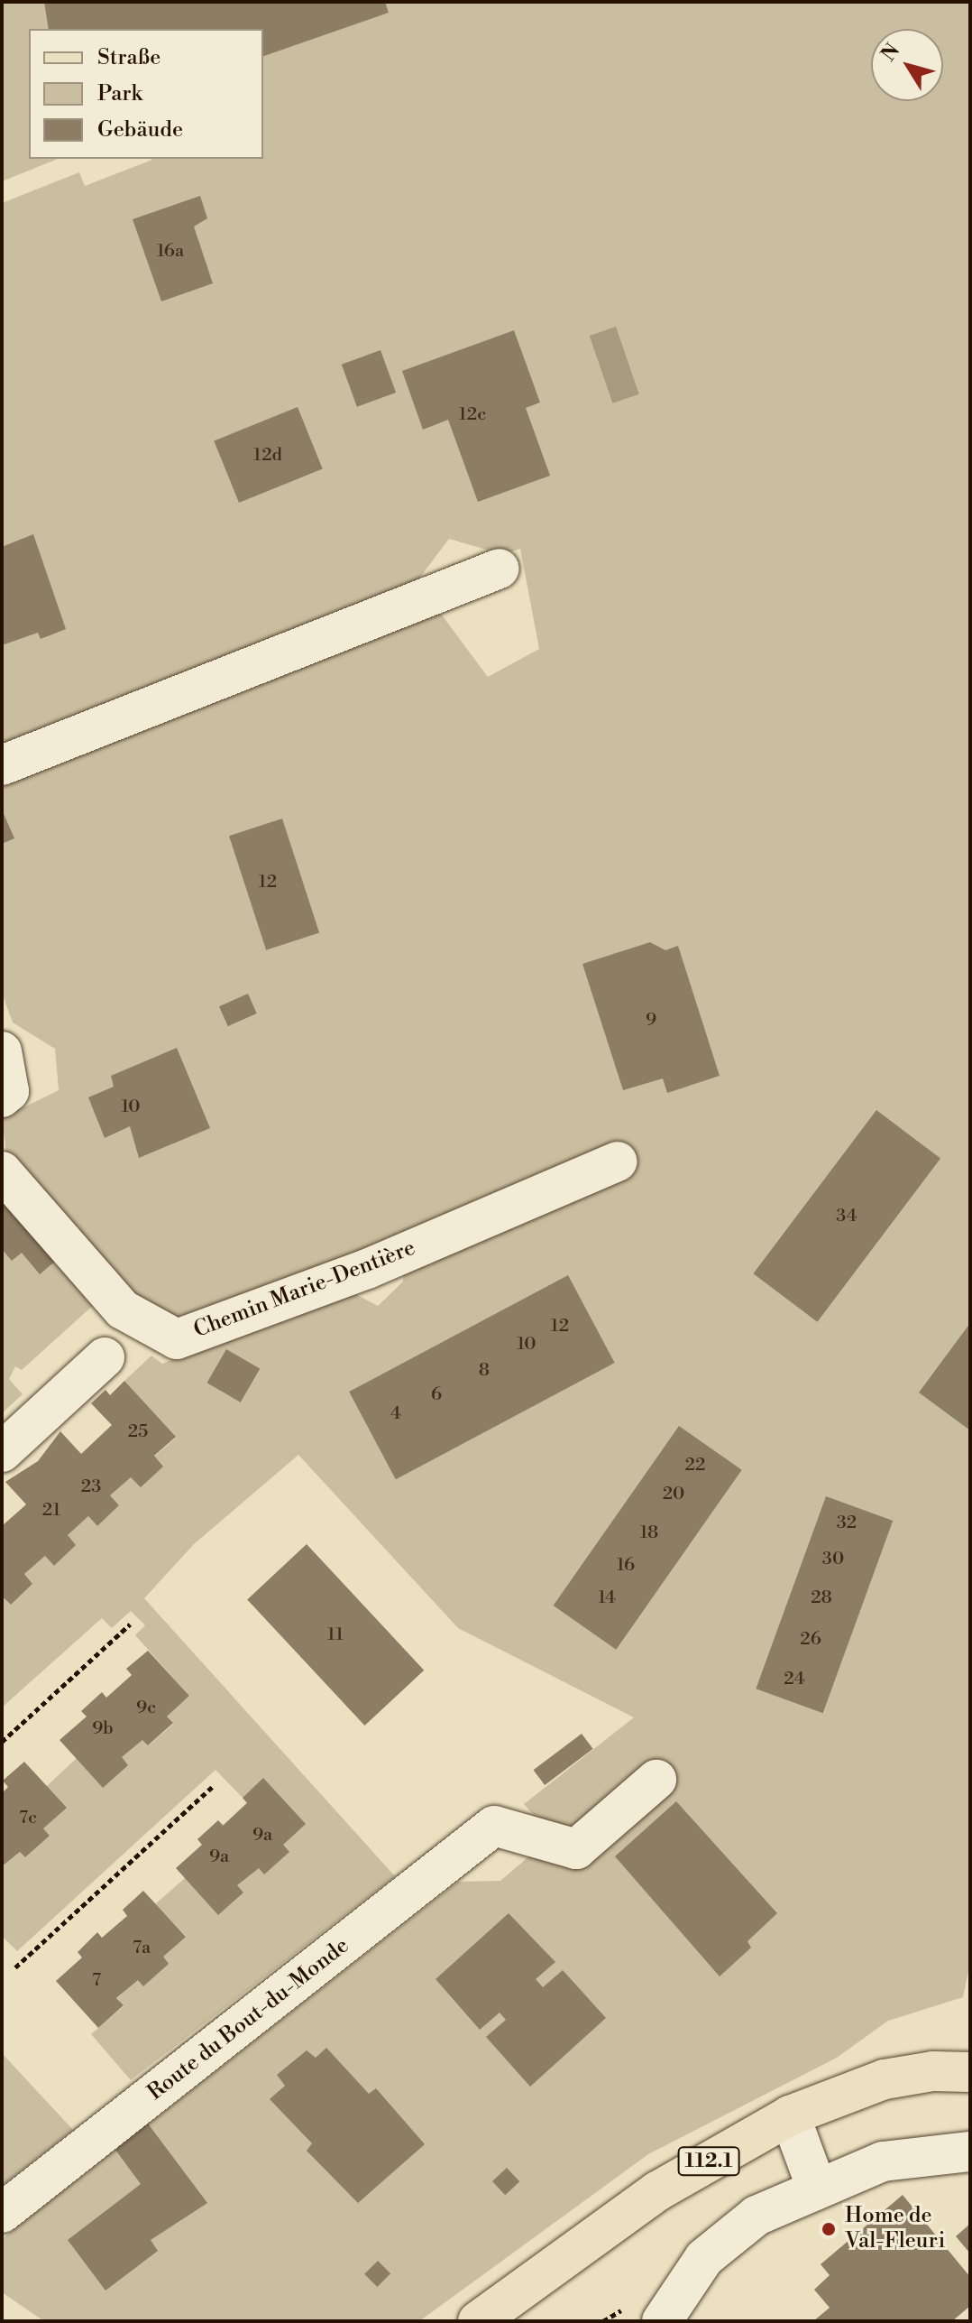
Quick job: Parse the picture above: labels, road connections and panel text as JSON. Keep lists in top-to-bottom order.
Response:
{
  "streets": {
    "main road": ["112.1"],
    "street": ["Chemin Marie-Dentière", "Route du Bout-du-Monde"]
  },
  "places": ["Home de Val-Fleuri"],
  "house_numbers": [
    "16a",
    "12c",
    "12d",
    "12",
    "9",
    "10",
    "34",
    "12",
    "10",
    "8",
    "6",
    "4",
    "25",
    "22",
    "23",
    "20",
    "21",
    "32",
    "18",
    "30",
    "16",
    "14",
    "28",
    "11",
    "26",
    "24",
    "9c",
    "9b",
    "7c",
    "9a",
    "9a",
    "7a",
    "7"
  ],
  "legend": ["Straße", "Park", "Gebäude"],
  "north": "top left"
}
